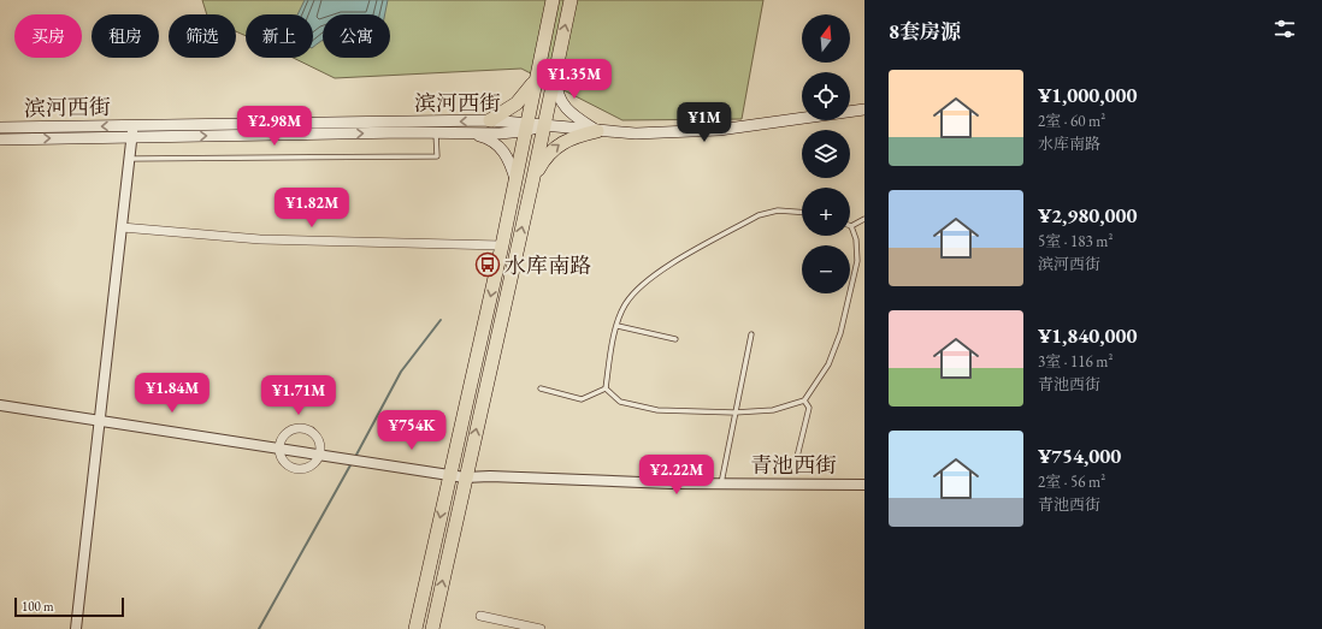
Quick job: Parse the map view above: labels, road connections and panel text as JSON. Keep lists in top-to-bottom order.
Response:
{
  "streets": {
    "main road": ["滨河西街"],
    "street": ["青池西街"]
  },
  "places": {
    "bus stop": ["水库南路"]
  },
  "scale_bar": "100 m",
  "north": "top",
  "page": {
    "heading": "8套房源",
    "map_buttons": ["+", "−"],
    "chip": [
      "买房",
      "租房",
      "筛选",
      "新上",
      "公寓"
    ],
    "list": [
      {
        "name": "¥1,000,000",
        "note": "2室 · 60 m² · 水库南路"
      },
      {
        "name": "¥2,980,000",
        "note": "5室 · 183 m² · 滨河西街"
      },
      {
        "name": "¥1,840,000",
        "note": "3室 · 116 m² · 青池西街"
      },
      {
        "name": "¥754,000",
        "note": "2室 · 56 m² · 青池西街"
      }
    ],
    "price": [
      "¥1.35M",
      "¥1M",
      "¥2.98M",
      "¥1.82M",
      "¥1.84M",
      "¥1.71M",
      "¥754K",
      "¥2.22M"
    ],
    "scale": "100 m"
  }
}
